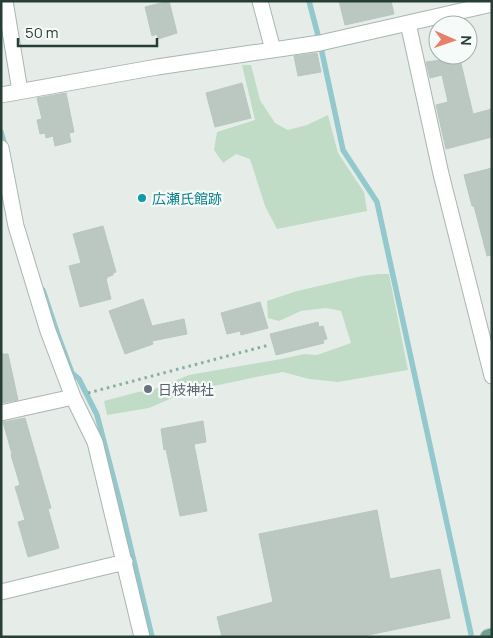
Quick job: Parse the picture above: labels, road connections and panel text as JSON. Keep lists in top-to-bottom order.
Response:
{
  "places": ["広瀬氏館跡", "日枝神社"],
  "scale_bar": "50 m",
  "north": "right"
}
